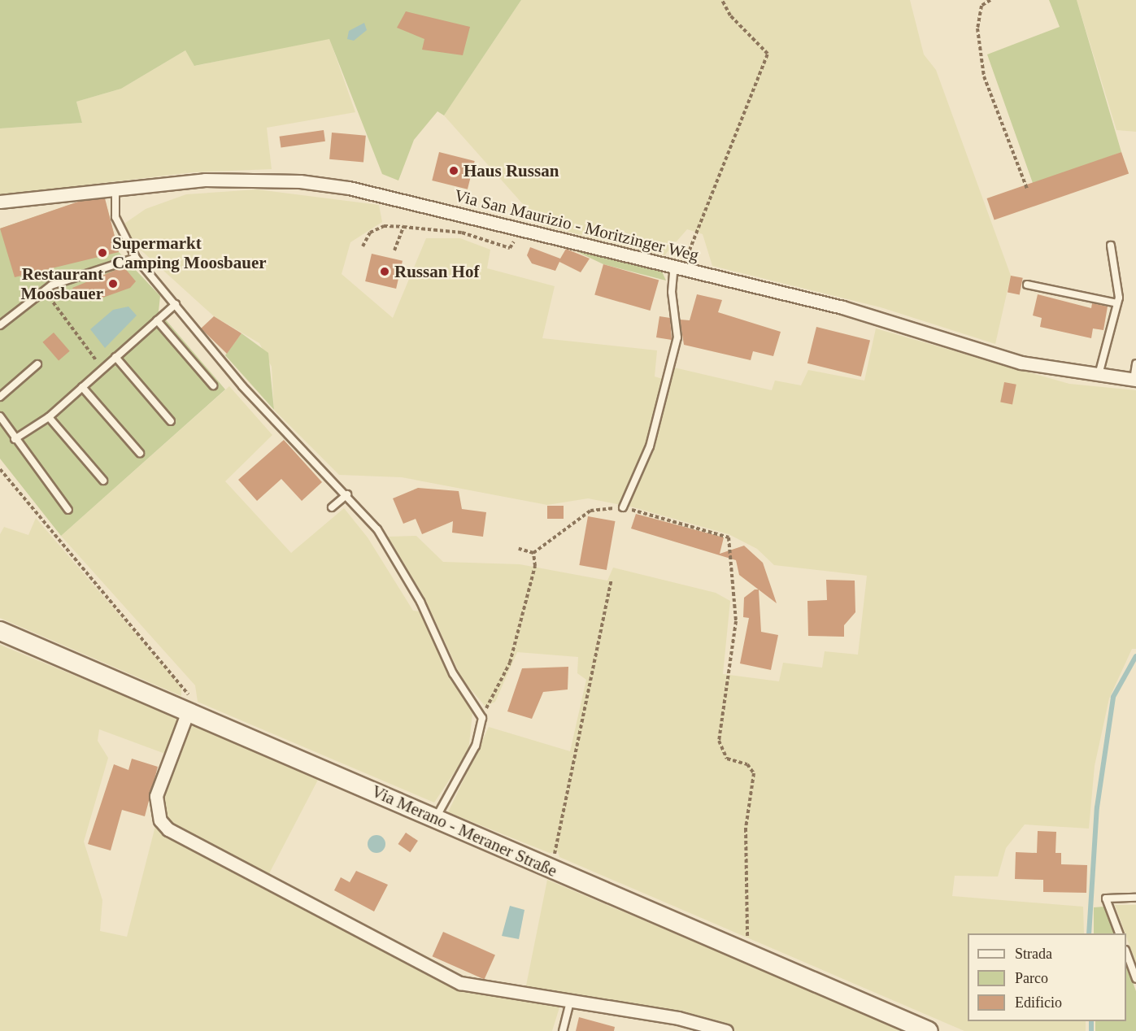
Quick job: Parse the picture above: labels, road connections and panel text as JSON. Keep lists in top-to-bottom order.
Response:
{
  "streets": {
    "main road": ["Via Merano - Meraner Straße"],
    "street": ["Via San Maurizio - Moritzinger Weg"]
  },
  "places": [
    "Haus Russan",
    "Supermarkt Camping Moosbauer",
    "Russan Hof",
    "Restaurant Moosbauer"
  ],
  "legend": ["Strada", "Parco", "Edificio"]
}
